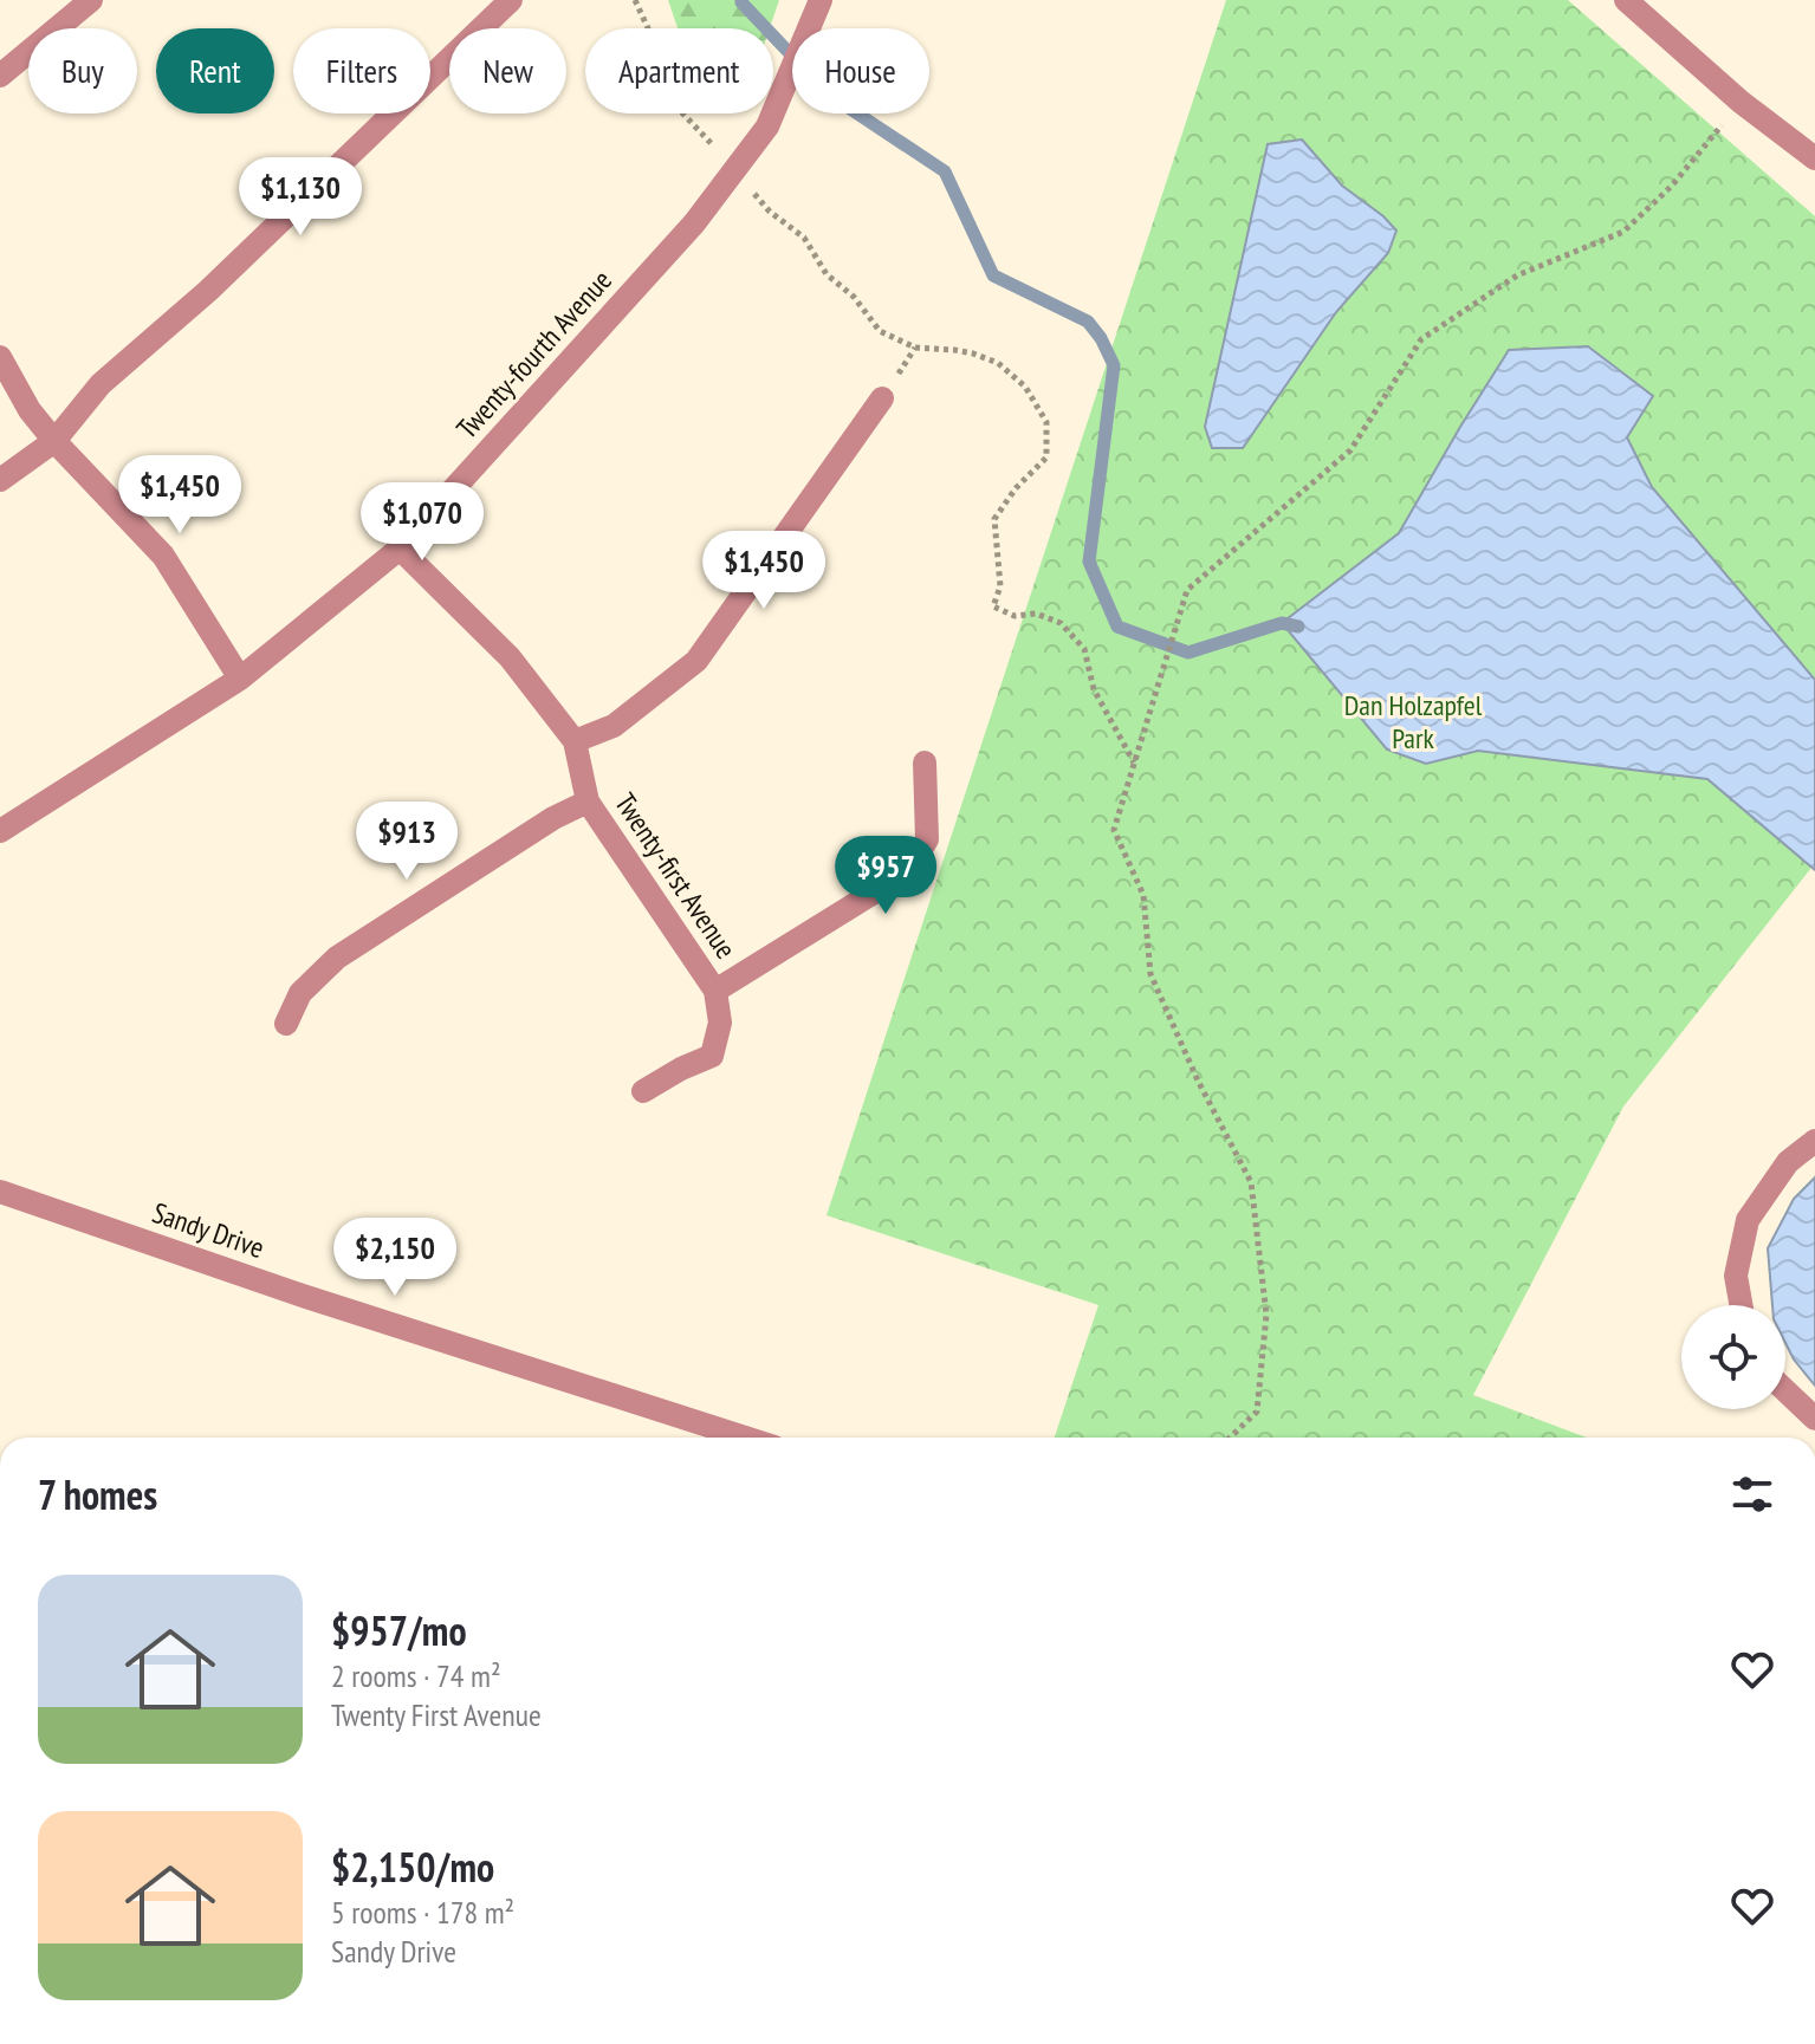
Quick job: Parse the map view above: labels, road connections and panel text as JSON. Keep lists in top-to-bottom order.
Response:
{
  "streets": {
    "street": ["Twenty-fourth Avenue", "Twenty-first Avenue", "Sandy Drive"]
  },
  "crossings": [
    ["Twenty-fourth Avenue", "Twenty-first Avenue"]
  ],
  "parks": ["Dan Holzapfel Park"],
  "page": {
    "chip": [
      "Buy",
      "Rent",
      "Filters",
      "New",
      "Apartment",
      "House"
    ],
    "price": [
      "$1,130",
      "$1,450",
      "$1,070",
      "$1,450",
      "$913",
      "$957",
      "$2,150"
    ],
    "heading": "7 homes",
    "list": [
      {
        "name": "$957/mo",
        "note": "2 rooms · 74 m² · Twenty First Avenue"
      },
      {
        "name": "$2,150/mo",
        "note": "5 rooms · 178 m² · Sandy Drive"
      }
    ]
  }
}
